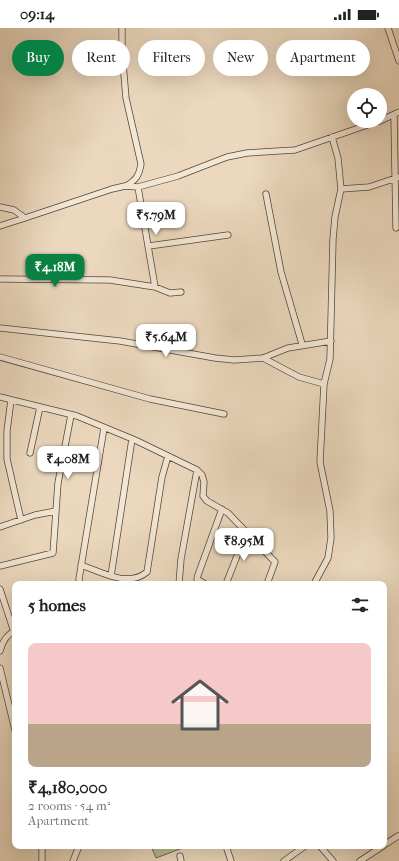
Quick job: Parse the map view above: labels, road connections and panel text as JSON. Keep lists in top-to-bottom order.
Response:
{
  "page": {
    "status": "09:14",
    "chip": [
      "Buy",
      "Rent",
      "Filters",
      "New",
      "Apartment"
    ],
    "price": [
      "₹5.79M",
      "₹4.18M",
      "₹5.64M",
      "₹4.08M",
      "₹8.95M"
    ],
    "heading": "5 homes",
    "list": [
      {
        "name": "₹4,180,000",
        "note": "2 rooms · 54 m² · Apartment"
      }
    ]
  }
}
